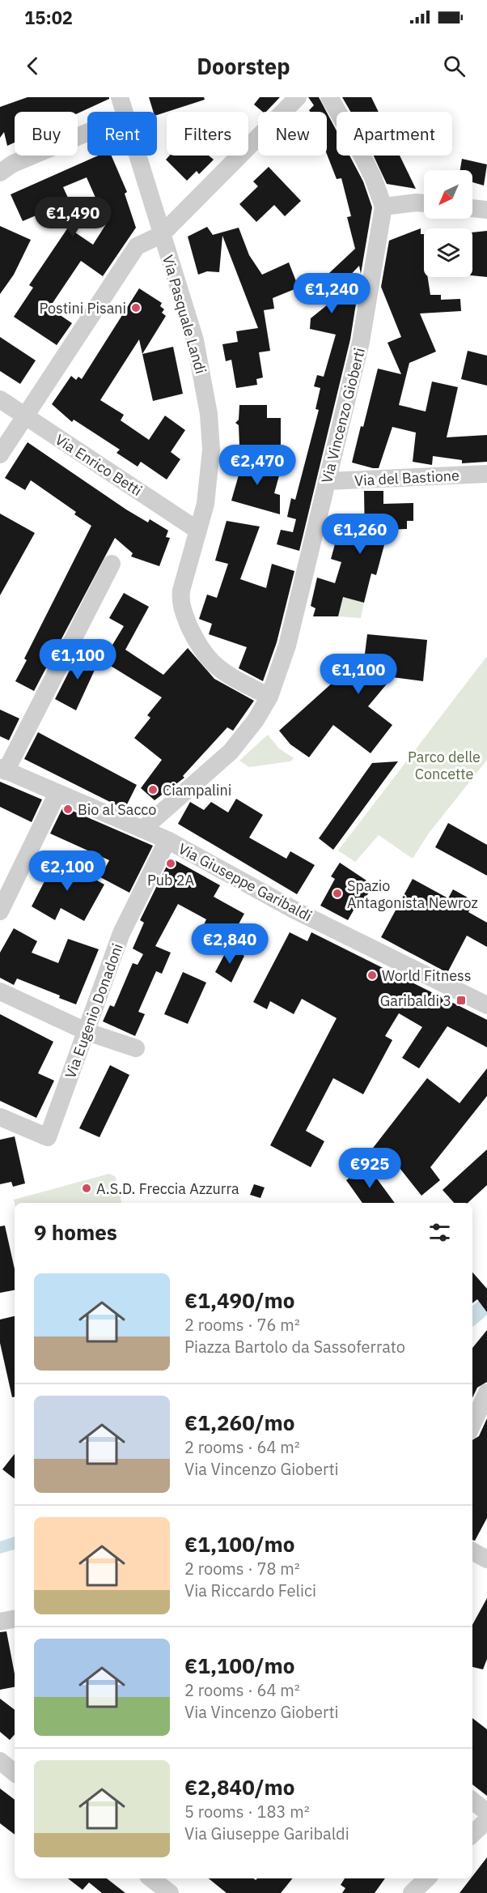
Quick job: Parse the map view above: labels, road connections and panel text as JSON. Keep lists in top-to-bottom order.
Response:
{
  "streets": {
    "street": [
      "Via Pasquale Landi",
      "Via Vincenzo Gioberti",
      "Via Enrico Betti",
      "Via del Bastione",
      "Via Giuseppe Garibaldi",
      "Via Eugenio Donadoni"
    ]
  },
  "crossings": [
    ["Via Pasquale Landi", "Via Vincenzo Gioberti"],
    ["Via Pasquale Landi", "Via Enrico Betti"],
    ["Via Vincenzo Gioberti", "Via del Bastione"],
    ["Via Vincenzo Gioberti", "Via Giuseppe Garibaldi"],
    ["Via Giuseppe Garibaldi", "Via Eugenio Donadoni"]
  ],
  "parks": ["Parco delle Concette"],
  "places": {
    "other": [
      "Postini Pisani",
      "Ciampalini",
      "Bio al Sacco",
      "Pub 2A",
      "Spazio Antagonista Newroz",
      "World Fitness",
      "A.S.D. Freccia Azzurra"
    ],
    "transit": ["Garibaldi 3"]
  },
  "north": "bottom left",
  "page": {
    "status": "15:02",
    "header": "Doorstep",
    "chip": [
      "Buy",
      "Rent",
      "Filters",
      "New",
      "Apartment"
    ],
    "price": [
      "€1,490",
      "€1,240",
      "€2,470",
      "€1,260",
      "€1,100",
      "€1,100",
      "€2,100",
      "€2,840",
      "€925"
    ],
    "heading": "9 homes",
    "list": [
      {
        "name": "€1,490/mo",
        "note": "2 rooms · 76 m² · Piazza Bartolo da Sassoferrato"
      },
      {
        "name": "€1,260/mo",
        "note": "2 rooms · 64 m² · Via Vincenzo Gioberti"
      },
      {
        "name": "€1,100/mo",
        "note": "2 rooms · 78 m² · Via Riccardo Felici"
      },
      {
        "name": "€1,100/mo",
        "note": "2 rooms · 64 m² · Via Vincenzo Gioberti"
      },
      {
        "name": "€2,840/mo",
        "note": "5 rooms · 183 m² · Via Giuseppe Garibaldi"
      }
    ]
  }
}
